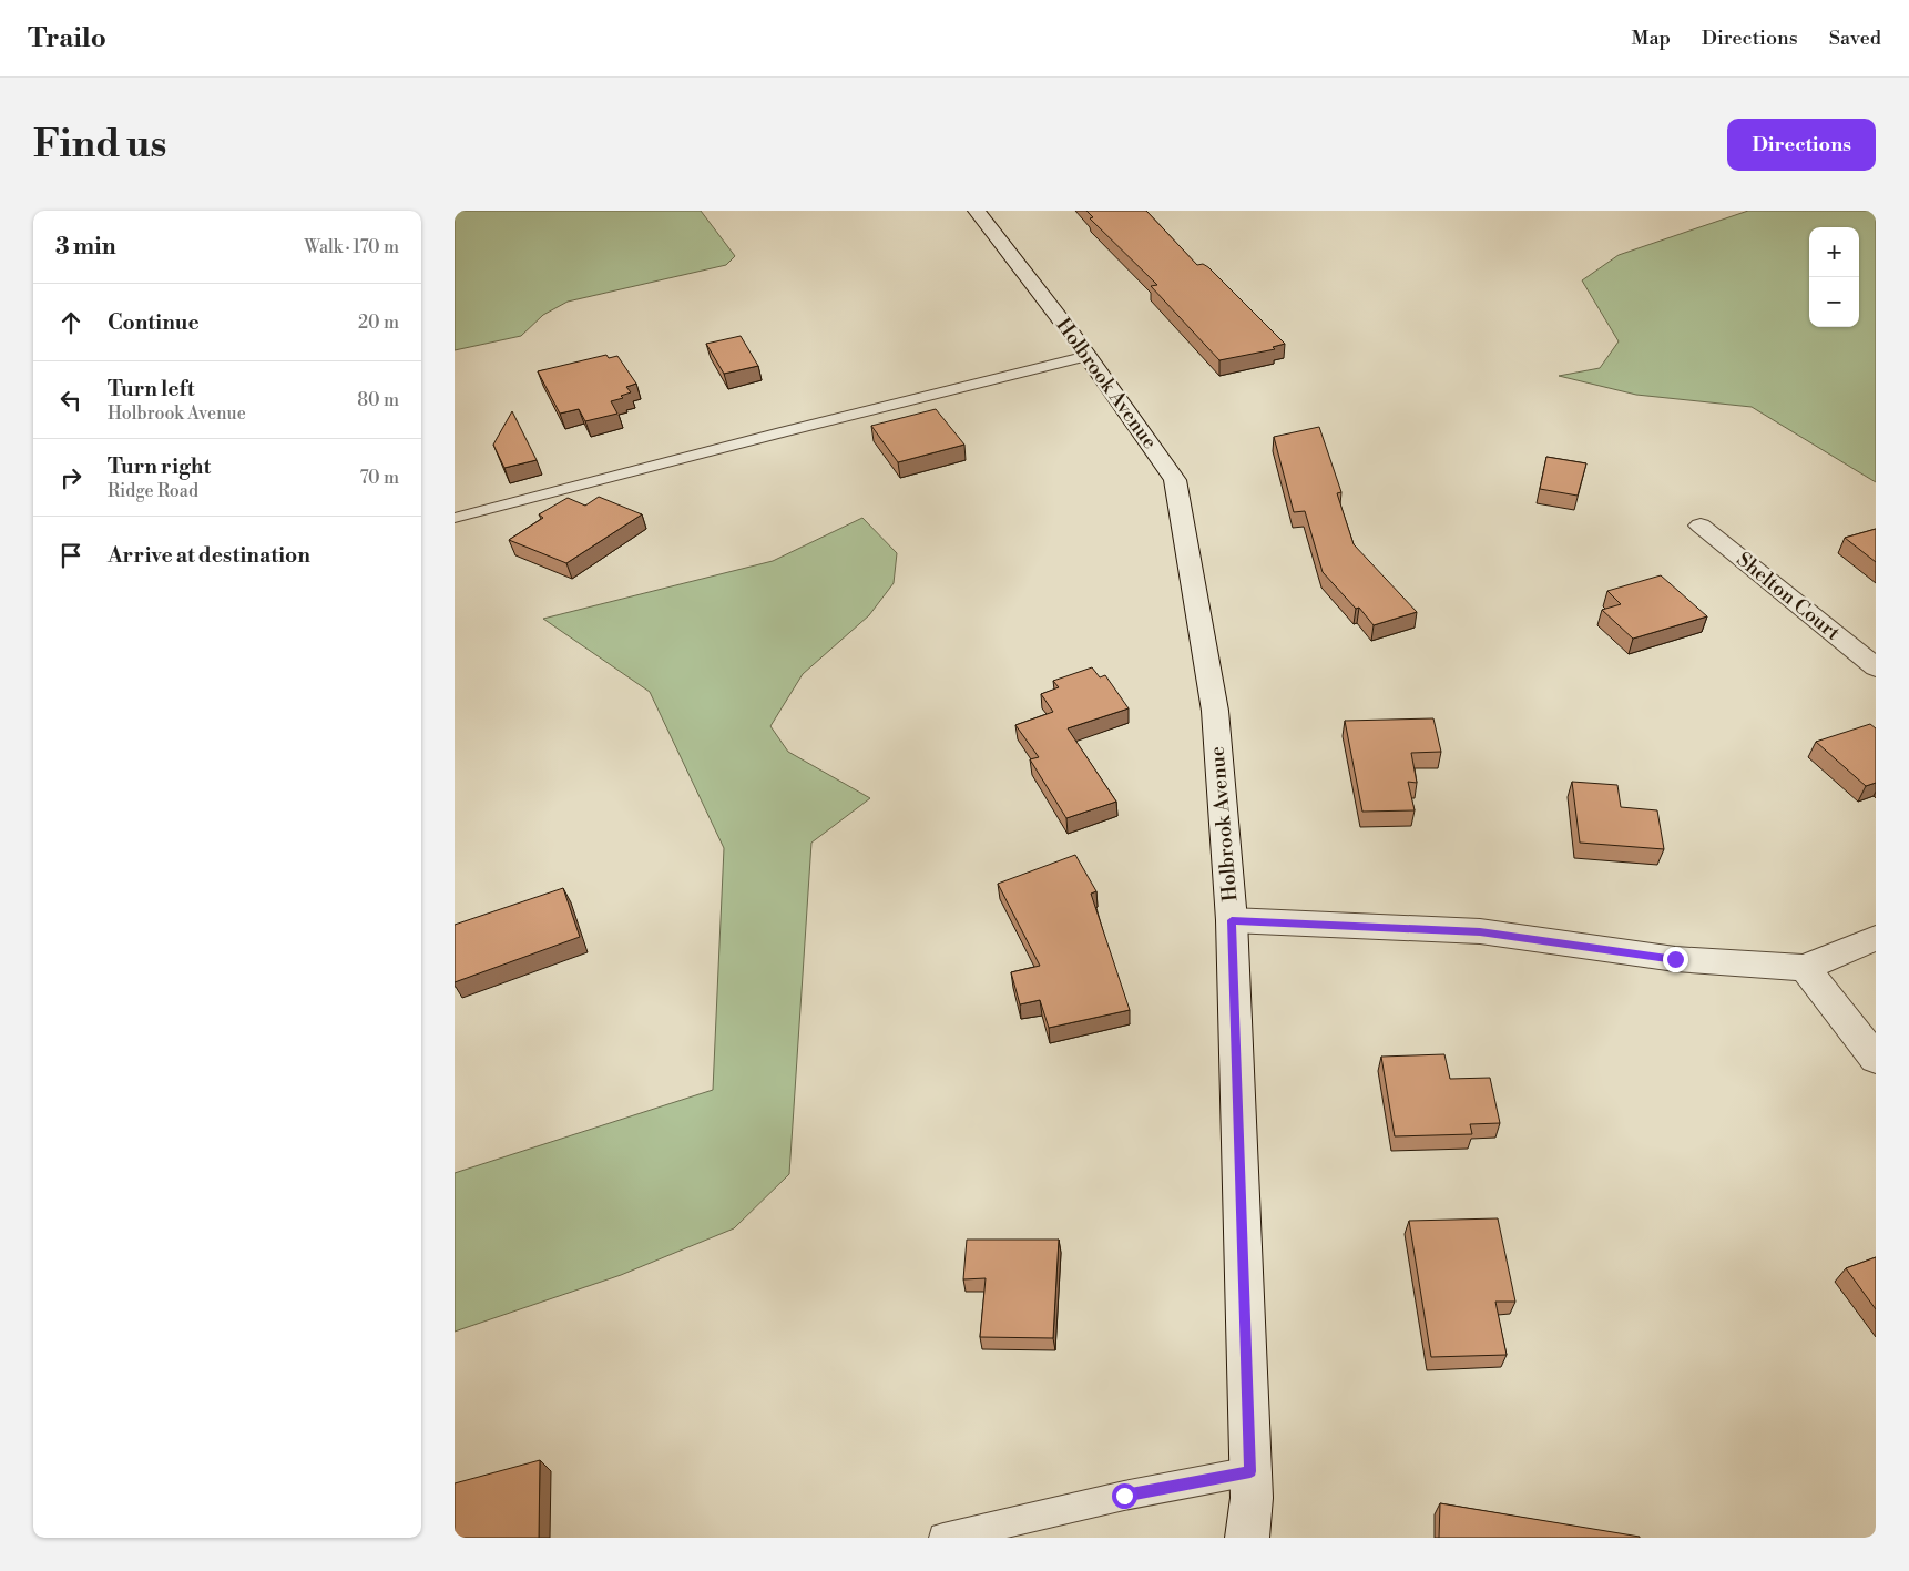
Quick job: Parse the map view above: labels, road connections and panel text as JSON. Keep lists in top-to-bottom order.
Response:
{
  "streets": {
    "street": ["Holbrook Avenue", "Shelton Court"]
  },
  "page": {
    "header": "Trailo",
    "nav": ["Map", "Directions", "Saved"],
    "buttons": "Directions",
    "title": "Find us",
    "heading": ["3 min", "Walk · 170 m"],
    "map_buttons": ["+", "−"],
    "list": [
      ["Continue", "20 m"],
      ["Turn left", "Holbrook Avenue", "80 m"],
      ["Turn right", "Ridge Road", "70 m"],
      "Arrive at destination"
    ]
  }
}
